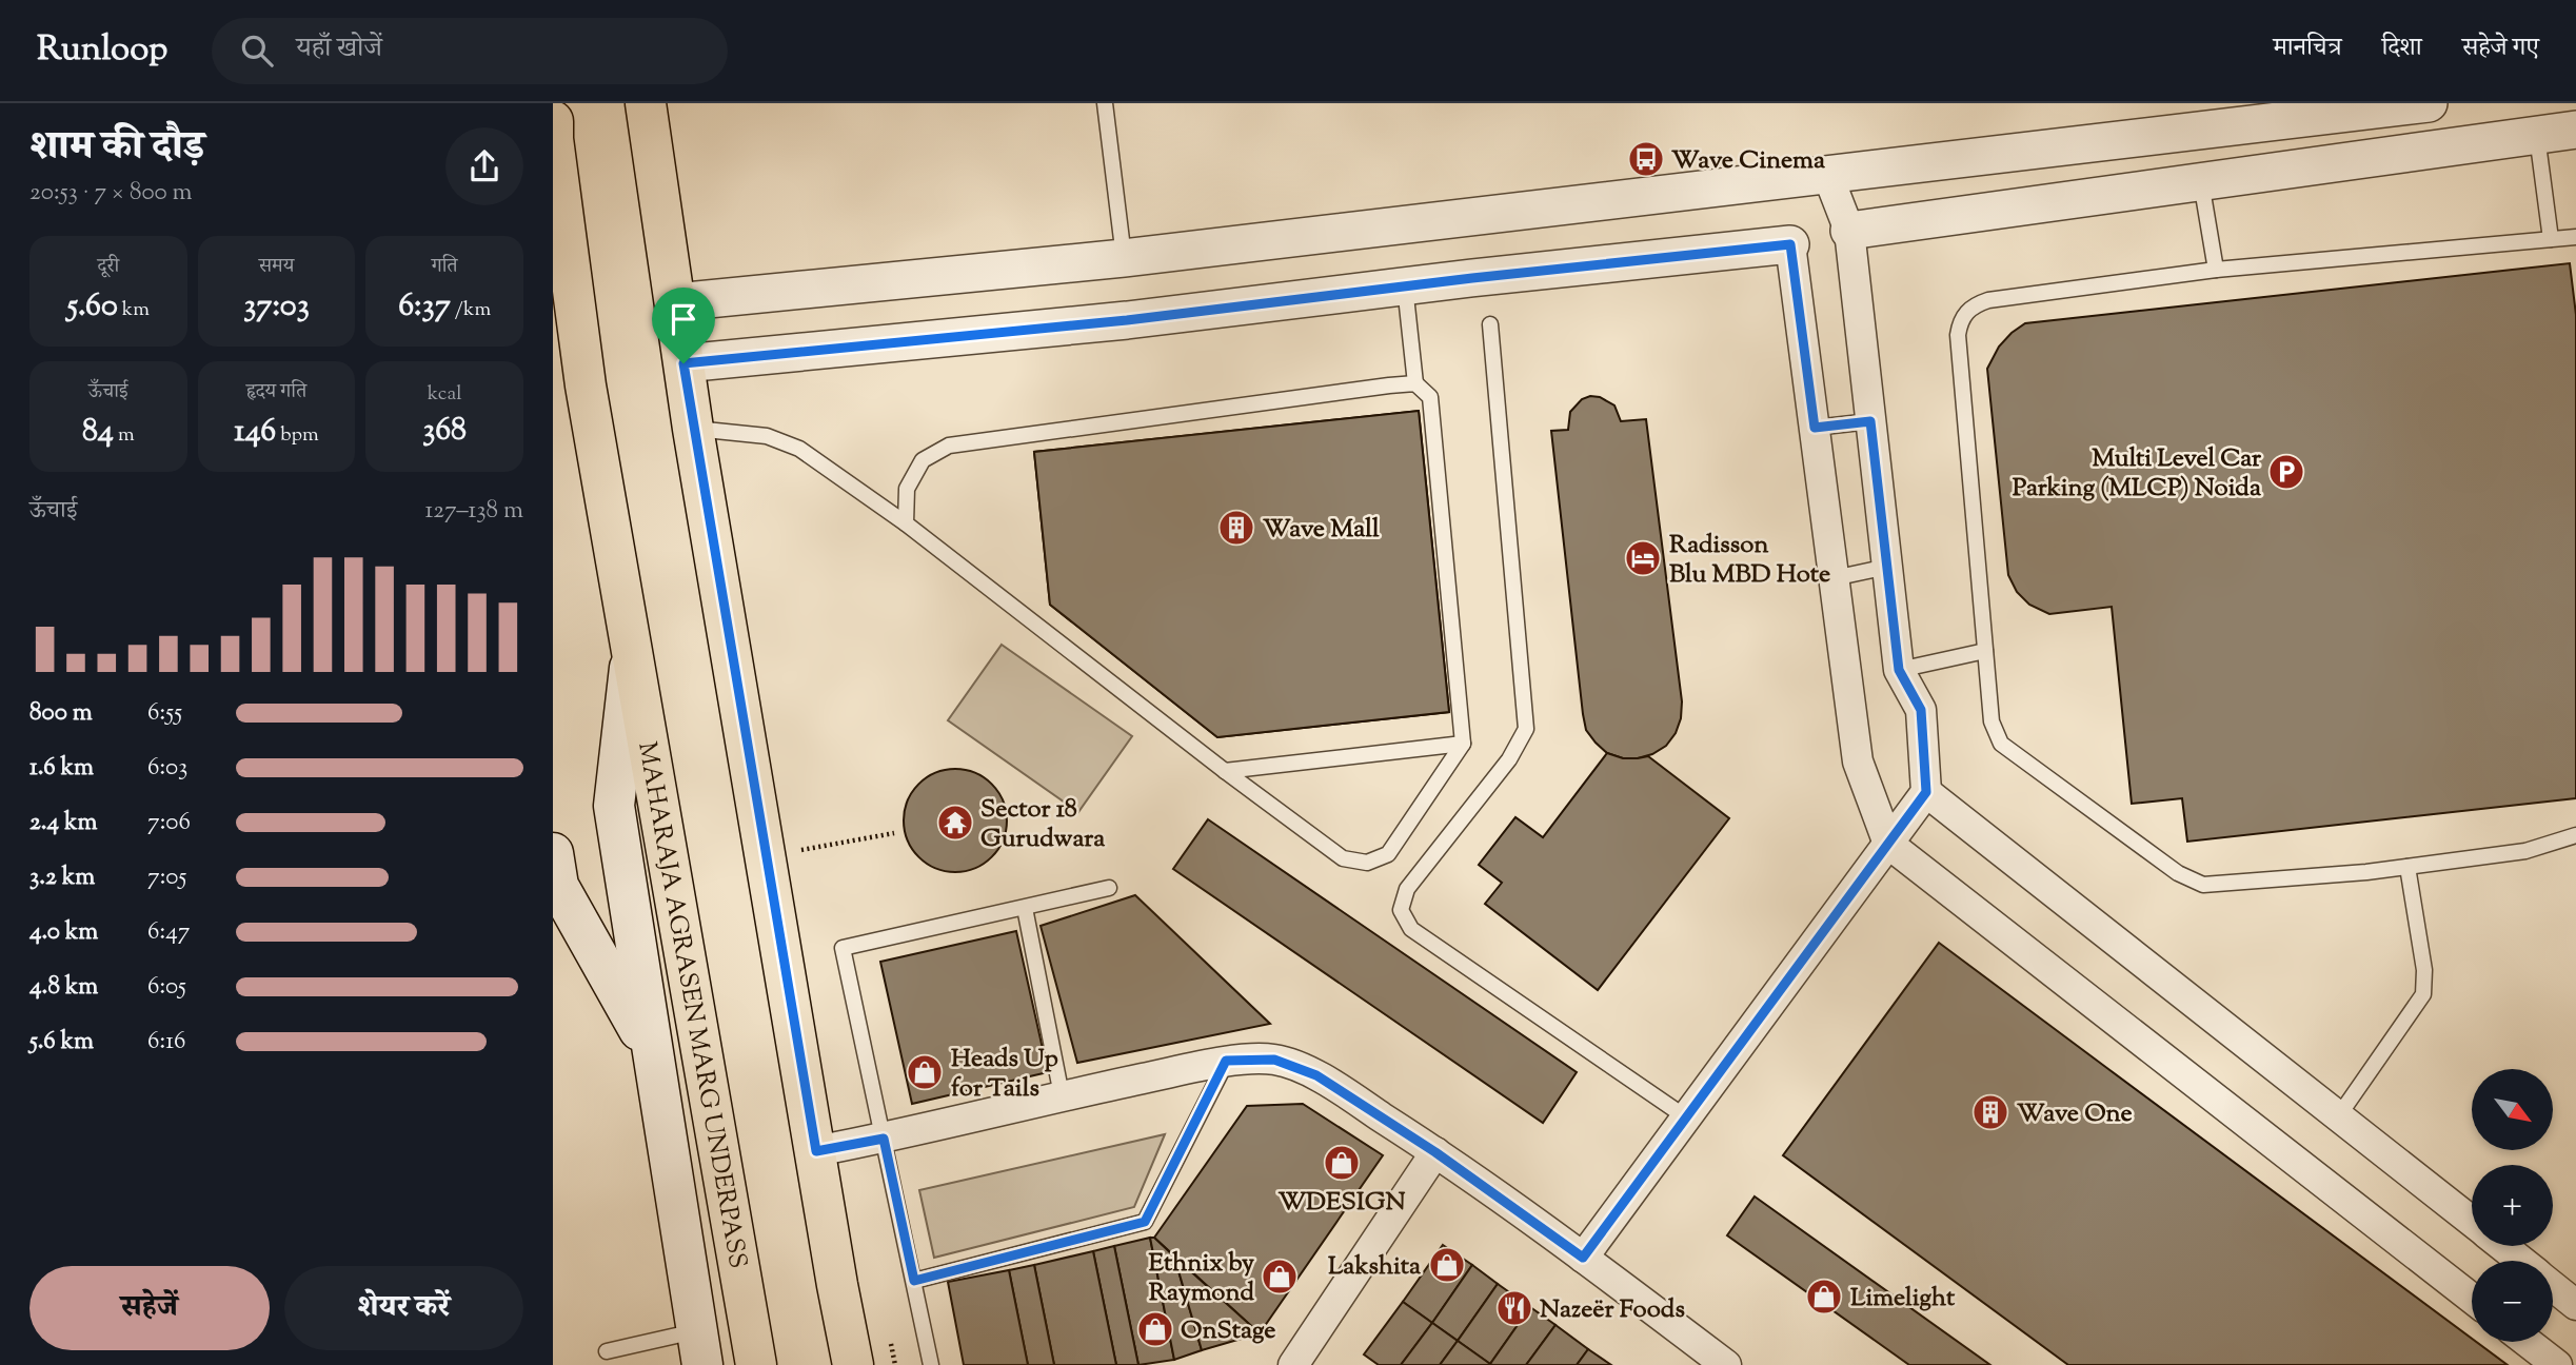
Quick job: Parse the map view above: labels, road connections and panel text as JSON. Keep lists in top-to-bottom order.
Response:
{
  "streets": {
    "main road": ["MAHARAJA AGRASEN MARG UNDERPASS"]
  },
  "places": {
    "bus stop": ["Wave Cinema"],
    "parking": ["Multi Level Car Parking (MLCP) Noida"],
    "building": ["Wave Mall", "Wave One"],
    "hotel": ["Radisson Blu MBD Hote"],
    "temple": ["Sector 18 Gurudwara"],
    "shop": [
      "Heads Up for Tails",
      "WDESIGN",
      "Lakshita",
      "Ethnix by Raymond",
      "Limelight",
      "OnStage"
    ],
    "restaurant": ["Nazeër Foods"]
  },
  "north": "bottom right",
  "page": {
    "header": "Runloop",
    "search": "यहाँ खोजें",
    "nav": ["मानचित्र", "दिशा", "सहेजे गए"],
    "heading": ["शाम की दौड़", "20:53 · 7 × 800 m"],
    "stats": [
      ["दूरी", "5.60 km"],
      ["समय", "37:03"],
      ["गति", "6:37 /km"],
      ["ऊँचाई", "84 m"],
      ["हृदय गति", "146 bpm"],
      ["kcal", "368"]
    ],
    "chart": ["ऊँचाई", "127–138 m"],
    "list": [
      {
        "name": "800 m",
        "note": "6:55"
      },
      {
        "name": "1.6 km",
        "note": "6:03"
      },
      {
        "name": "2.4 km",
        "note": "7:06"
      },
      {
        "name": "3.2 km",
        "note": "7:05"
      },
      {
        "name": "4.0 km",
        "note": "6:47"
      },
      {
        "name": "4.8 km",
        "note": "6:05"
      },
      {
        "name": "5.6 km",
        "note": "6:16"
      }
    ],
    "map_buttons": ["+", "−"],
    "buttons": ["सहेजें", "शेयर करें"]
  }
}
